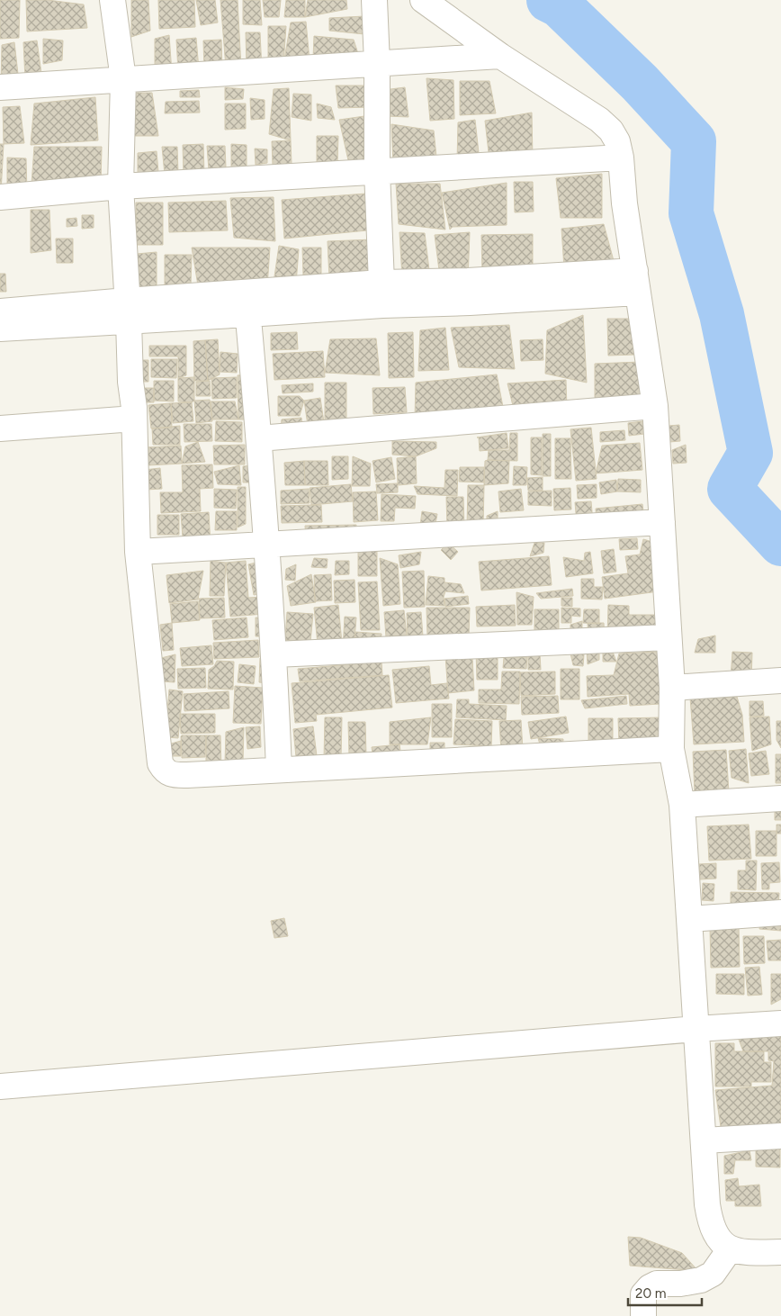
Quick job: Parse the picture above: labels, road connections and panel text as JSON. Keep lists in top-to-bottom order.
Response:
{
  "scale_bar": "20 m"
}
